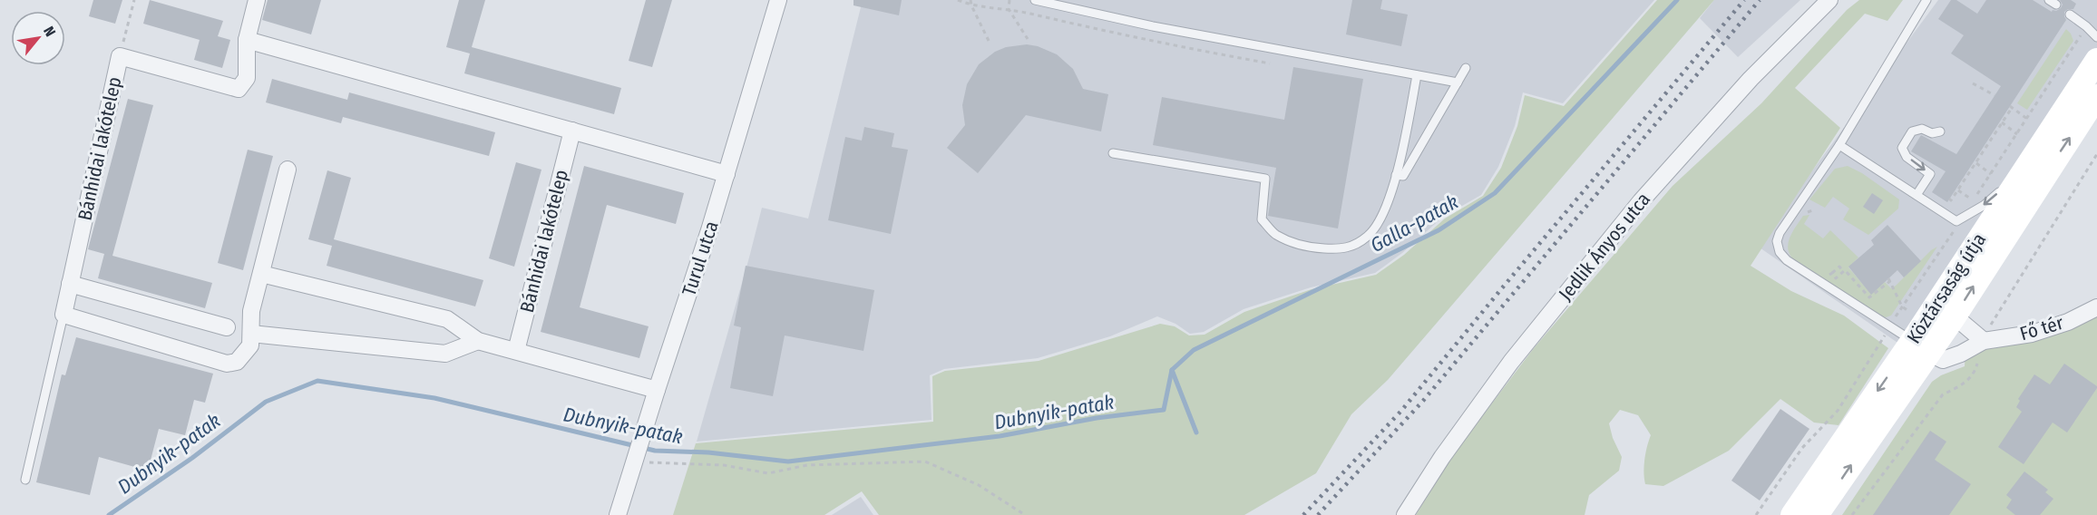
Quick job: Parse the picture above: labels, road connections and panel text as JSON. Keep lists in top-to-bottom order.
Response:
{
  "streets": {
    "street": [
      "Bánhidai lakótelep",
      "Jedlik Ányos utca",
      "Turul utca",
      "Köztársaság útja",
      "Fő tér"
    ]
  },
  "crossings": [
    ["Köztársaság útja", "Fő tér"]
  ],
  "water": ["Galla-patak", "Dubnyik-patak"],
  "north": "top right"
}
